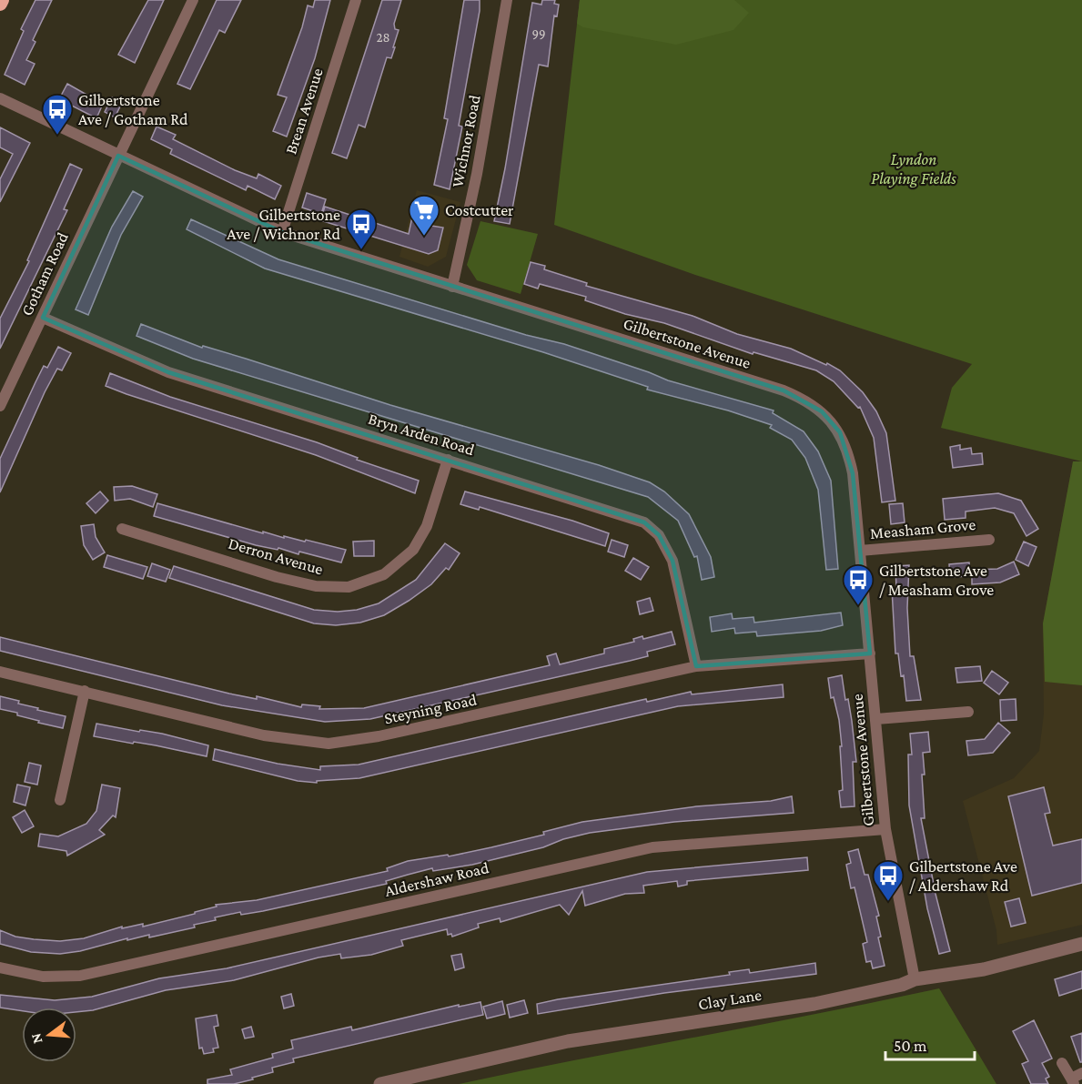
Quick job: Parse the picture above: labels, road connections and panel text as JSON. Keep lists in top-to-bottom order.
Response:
{
  "streets": {
    "street": [
      "Brean Avenue",
      "Wichnor Road",
      "Gotham Road",
      "Gilbertstone Avenue",
      "Bryn Arden Road",
      "Measham Grove",
      "Derron Avenue",
      "Steyning Road",
      "Aldershaw Road",
      "Clay Lane"
    ]
  },
  "crossings": [
    ["Brean Avenue", "Gilbertstone Avenue"],
    ["Wichnor Road", "Gilbertstone Avenue"],
    ["Gotham Road", "Gilbertstone Avenue"],
    ["Gotham Road", "Bryn Arden Road"],
    ["Gilbertstone Avenue", "Measham Grove"],
    ["Gilbertstone Avenue", "Steyning Road"],
    ["Gilbertstone Avenue", "Aldershaw Road"],
    ["Gilbertstone Avenue", "Clay Lane"],
    ["Bryn Arden Road", "Derron Avenue"],
    ["Bryn Arden Road", "Steyning Road"]
  ],
  "parks": ["Lyndon Playing Fields"],
  "places": {
    "bus stop": [
      "Gilbertstone Ave / Gotham Rd",
      "Gilbertstone Ave / Wichnor Rd",
      "Gilbertstone Ave / Measham Grove",
      "Gilbertstone Ave / Aldershaw Rd"
    ],
    "supermarket": ["Costcutter"]
  },
  "house_numbers": ["99", "28"],
  "scale_bar": "50 m",
  "north": "left"
}
